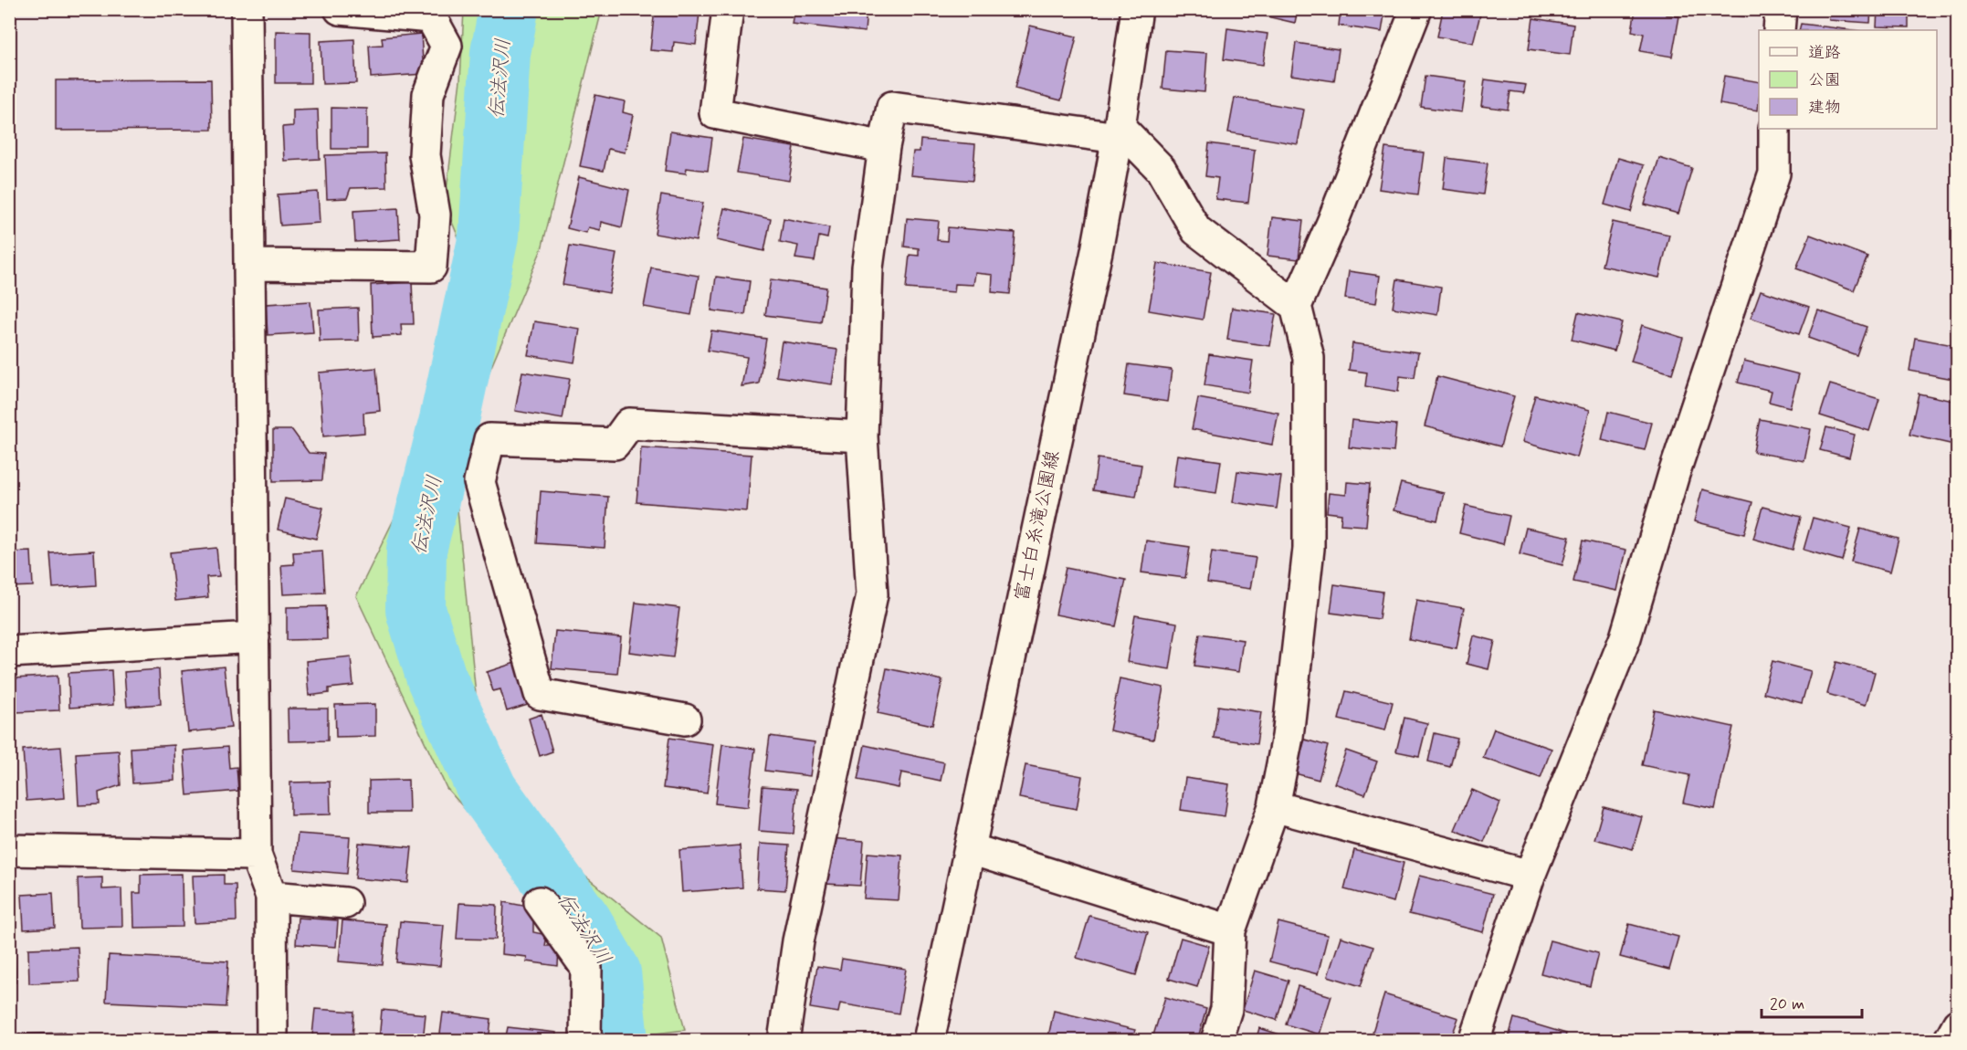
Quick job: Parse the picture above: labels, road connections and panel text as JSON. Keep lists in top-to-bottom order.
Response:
{
  "streets": {
    "street": ["富士白糸滝公園線"]
  },
  "water": ["伝法沢川"],
  "legend": ["道路", "公園", "建物"],
  "scale_bar": "20 m"
}
